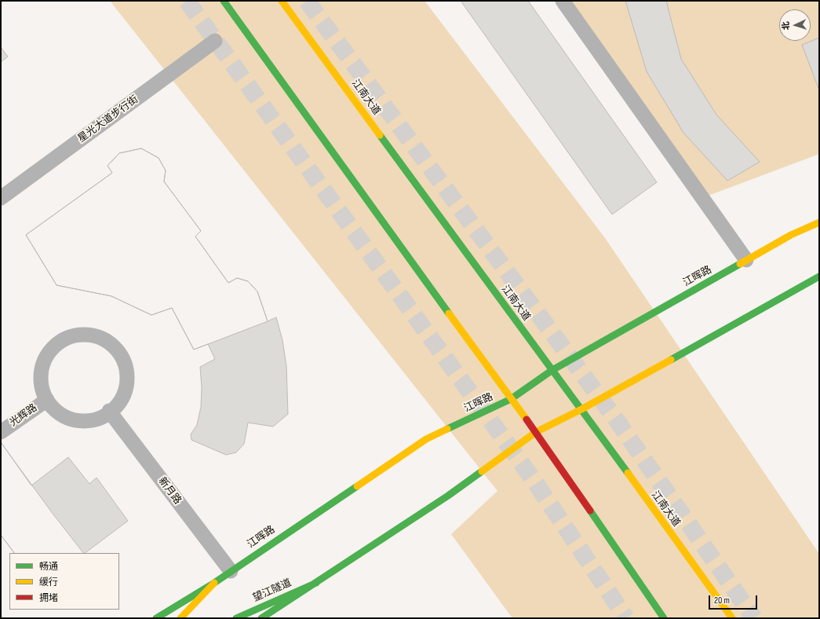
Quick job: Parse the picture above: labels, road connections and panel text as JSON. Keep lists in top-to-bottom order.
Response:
{
  "streets": {
    "main road": ["江南大道", "江晖路", "望江隧道"],
    "street": ["星光大道步行街", "光辉路", "新月路"]
  },
  "crossings": [
    ["江南大道", "江晖路"],
    ["江晖路", "新月路"],
    ["光辉路", "新月路"]
  ],
  "legend": ["畅通", "缓行", "拥堵"],
  "scale_bar": "20 m",
  "north": "left"
}
